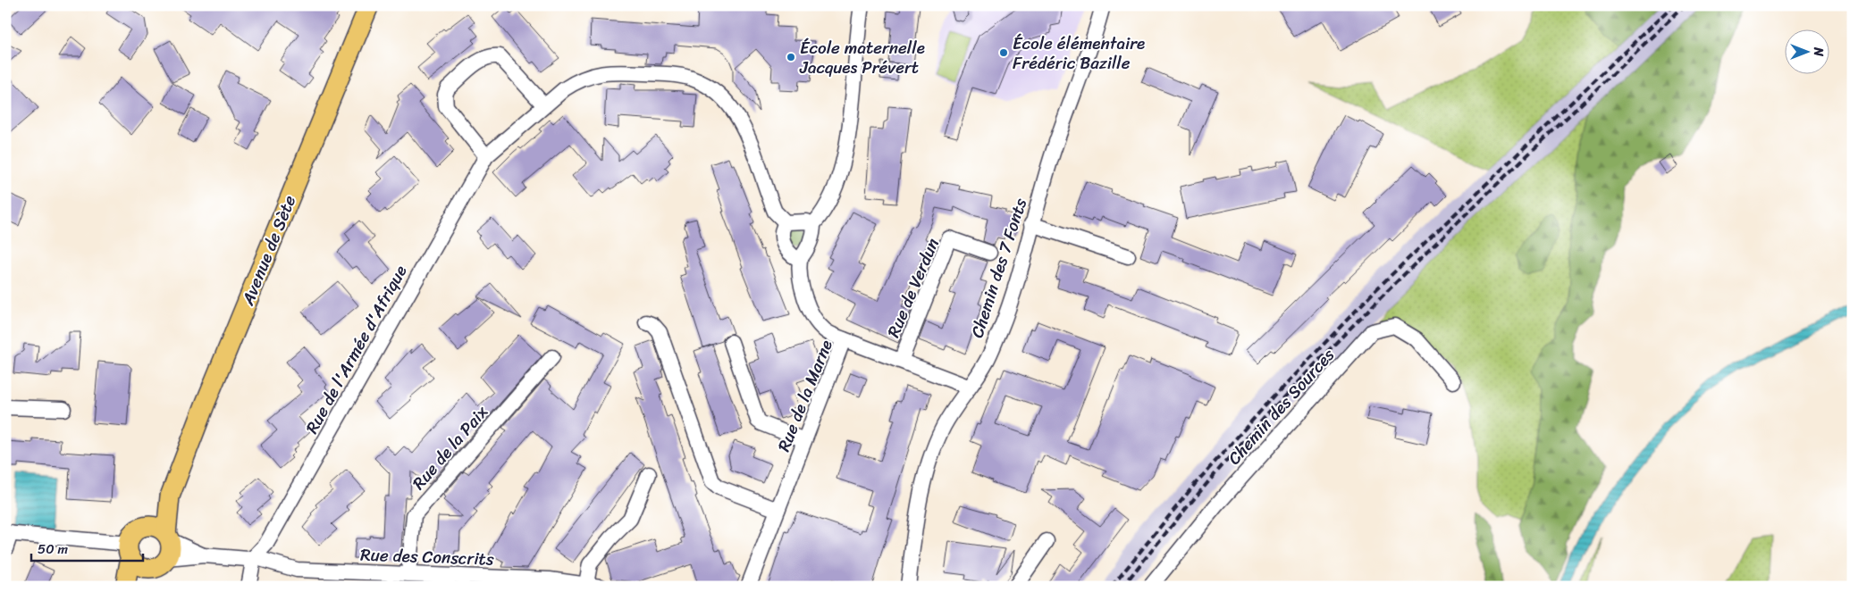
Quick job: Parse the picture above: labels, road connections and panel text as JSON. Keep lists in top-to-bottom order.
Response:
{
  "streets": {
    "main road": ["Avenue de Sète"],
    "street": [
      "Chemin des 7 Fonts",
      "Rue de Verdun",
      "Rue de l'Armée d'Afrique",
      "Rue de la Marne",
      "Chemin des Sources",
      "Rue de la Paix",
      "Rue des Conscrits"
    ]
  },
  "crossings": [
    ["Chemin des 7 Fonts", "Rue de la Marne"],
    ["Rue de Verdun", "Rue de la Marne"],
    ["Rue de l'Armée d'Afrique", "Rue des Conscrits"],
    ["Rue de la Paix", "Rue des Conscrits"]
  ],
  "places": ["École élémentaire Frédéric Bazille", "École maternelle Jacques Prévert"],
  "scale_bar": "50 m",
  "north": "right"
}
